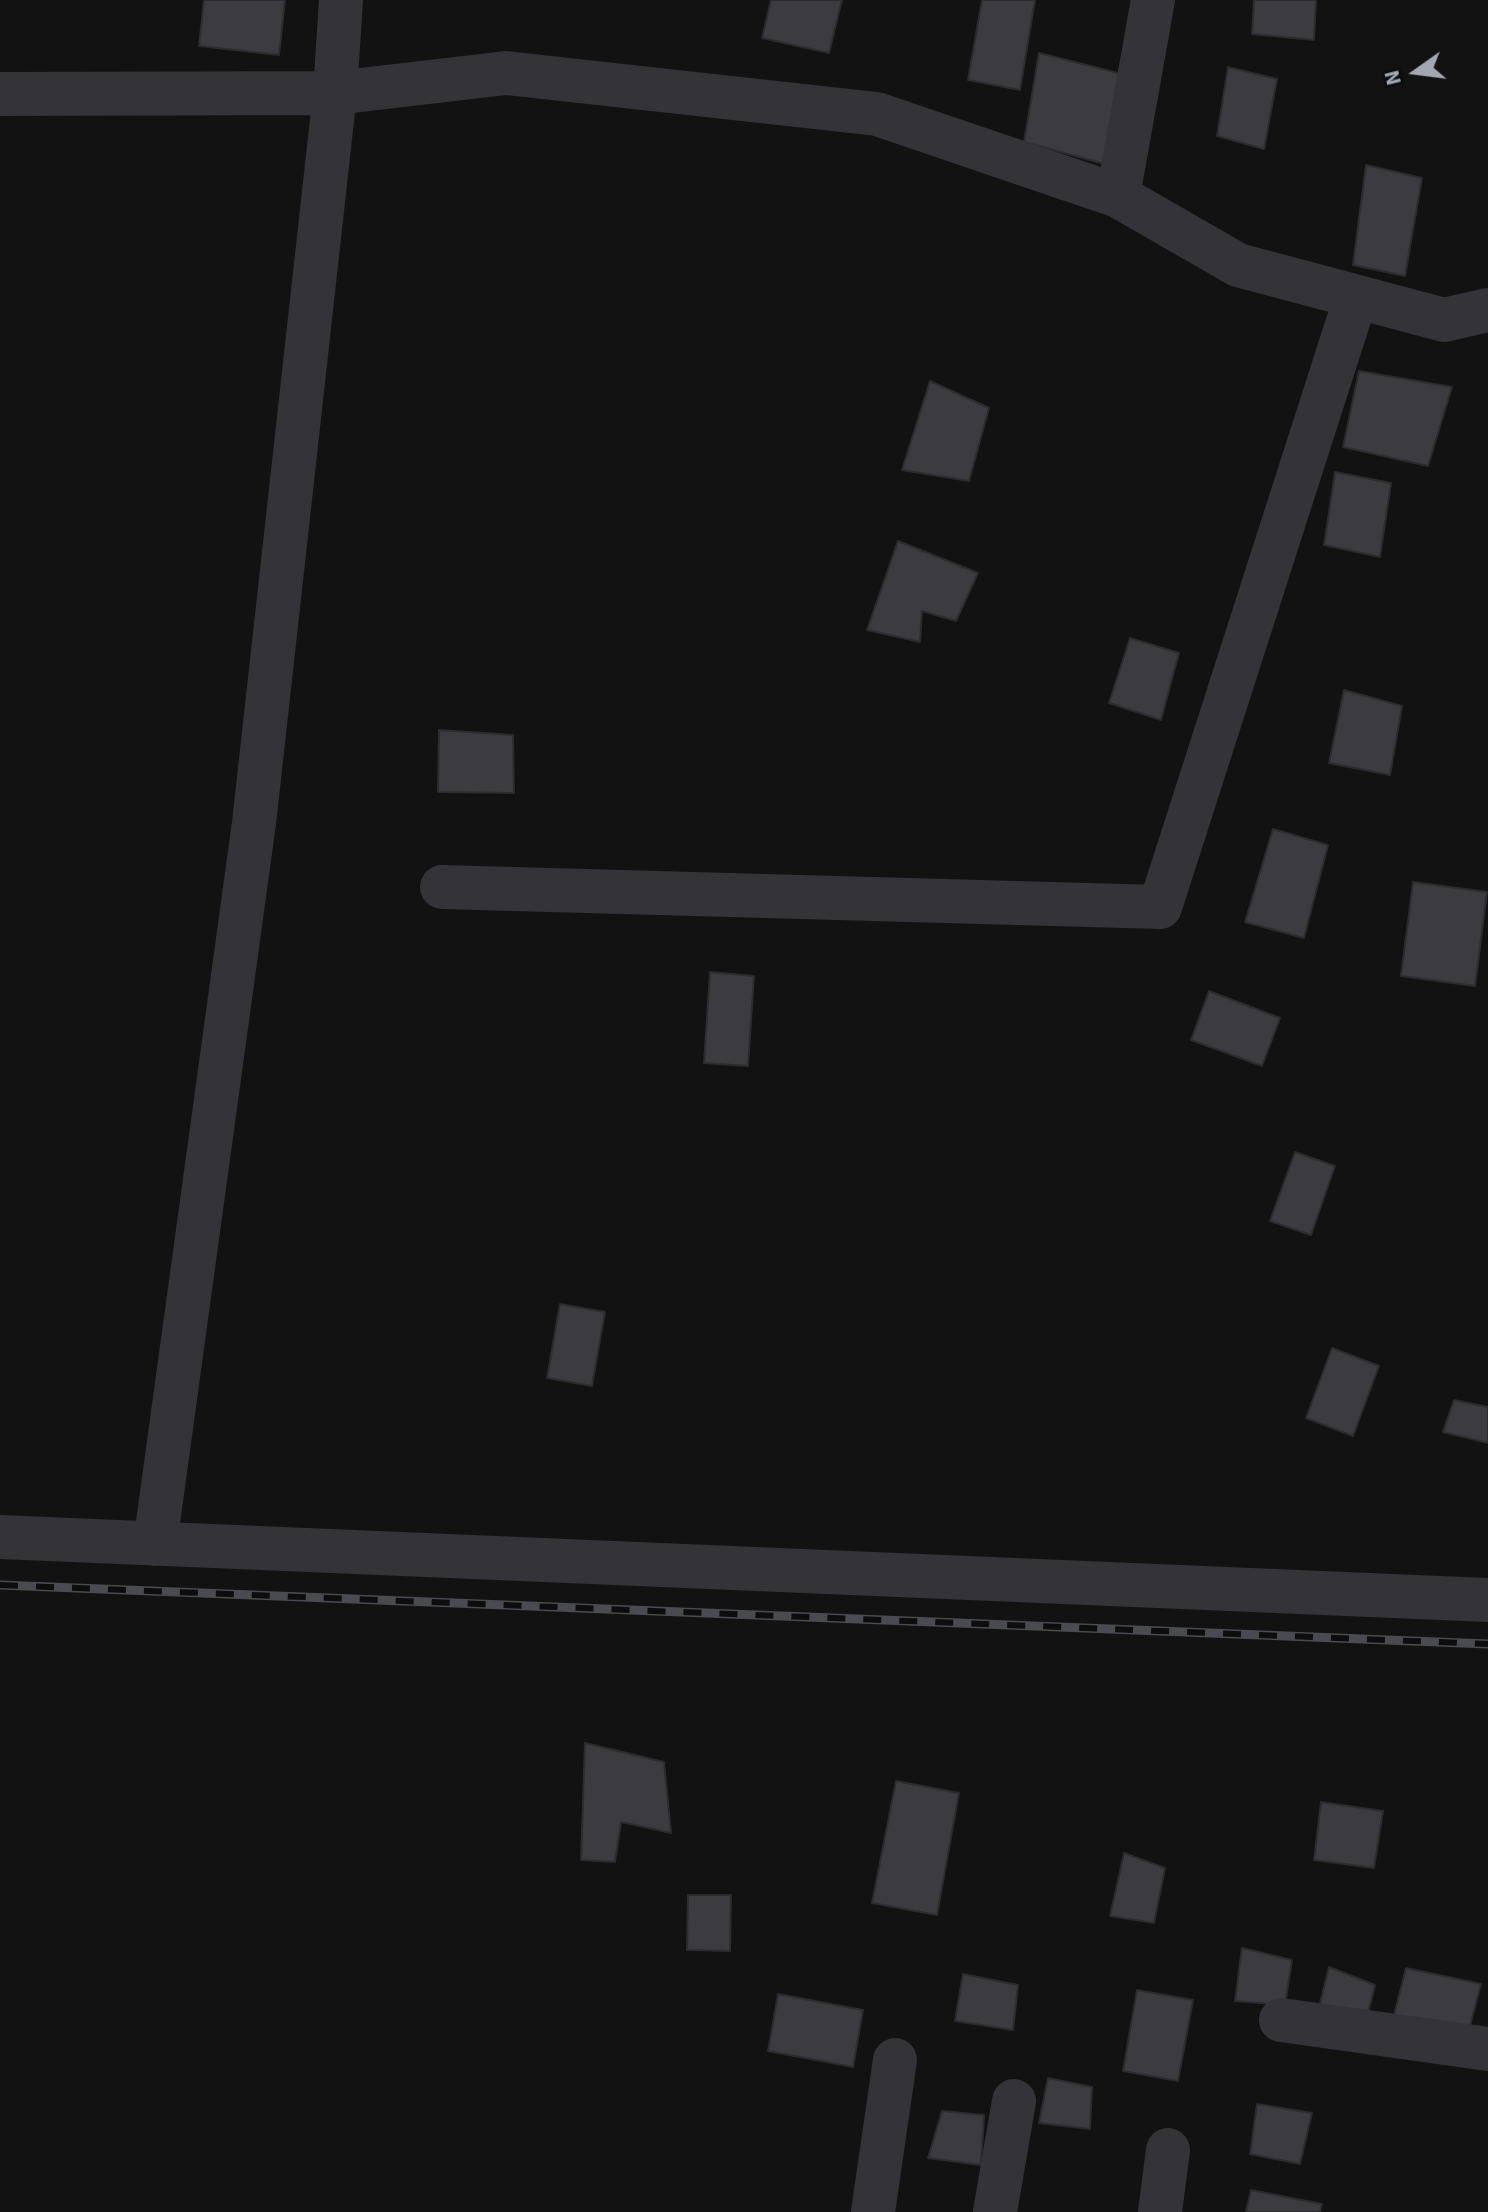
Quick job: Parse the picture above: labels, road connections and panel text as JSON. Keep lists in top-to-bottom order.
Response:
{
  "north": "left"
}
